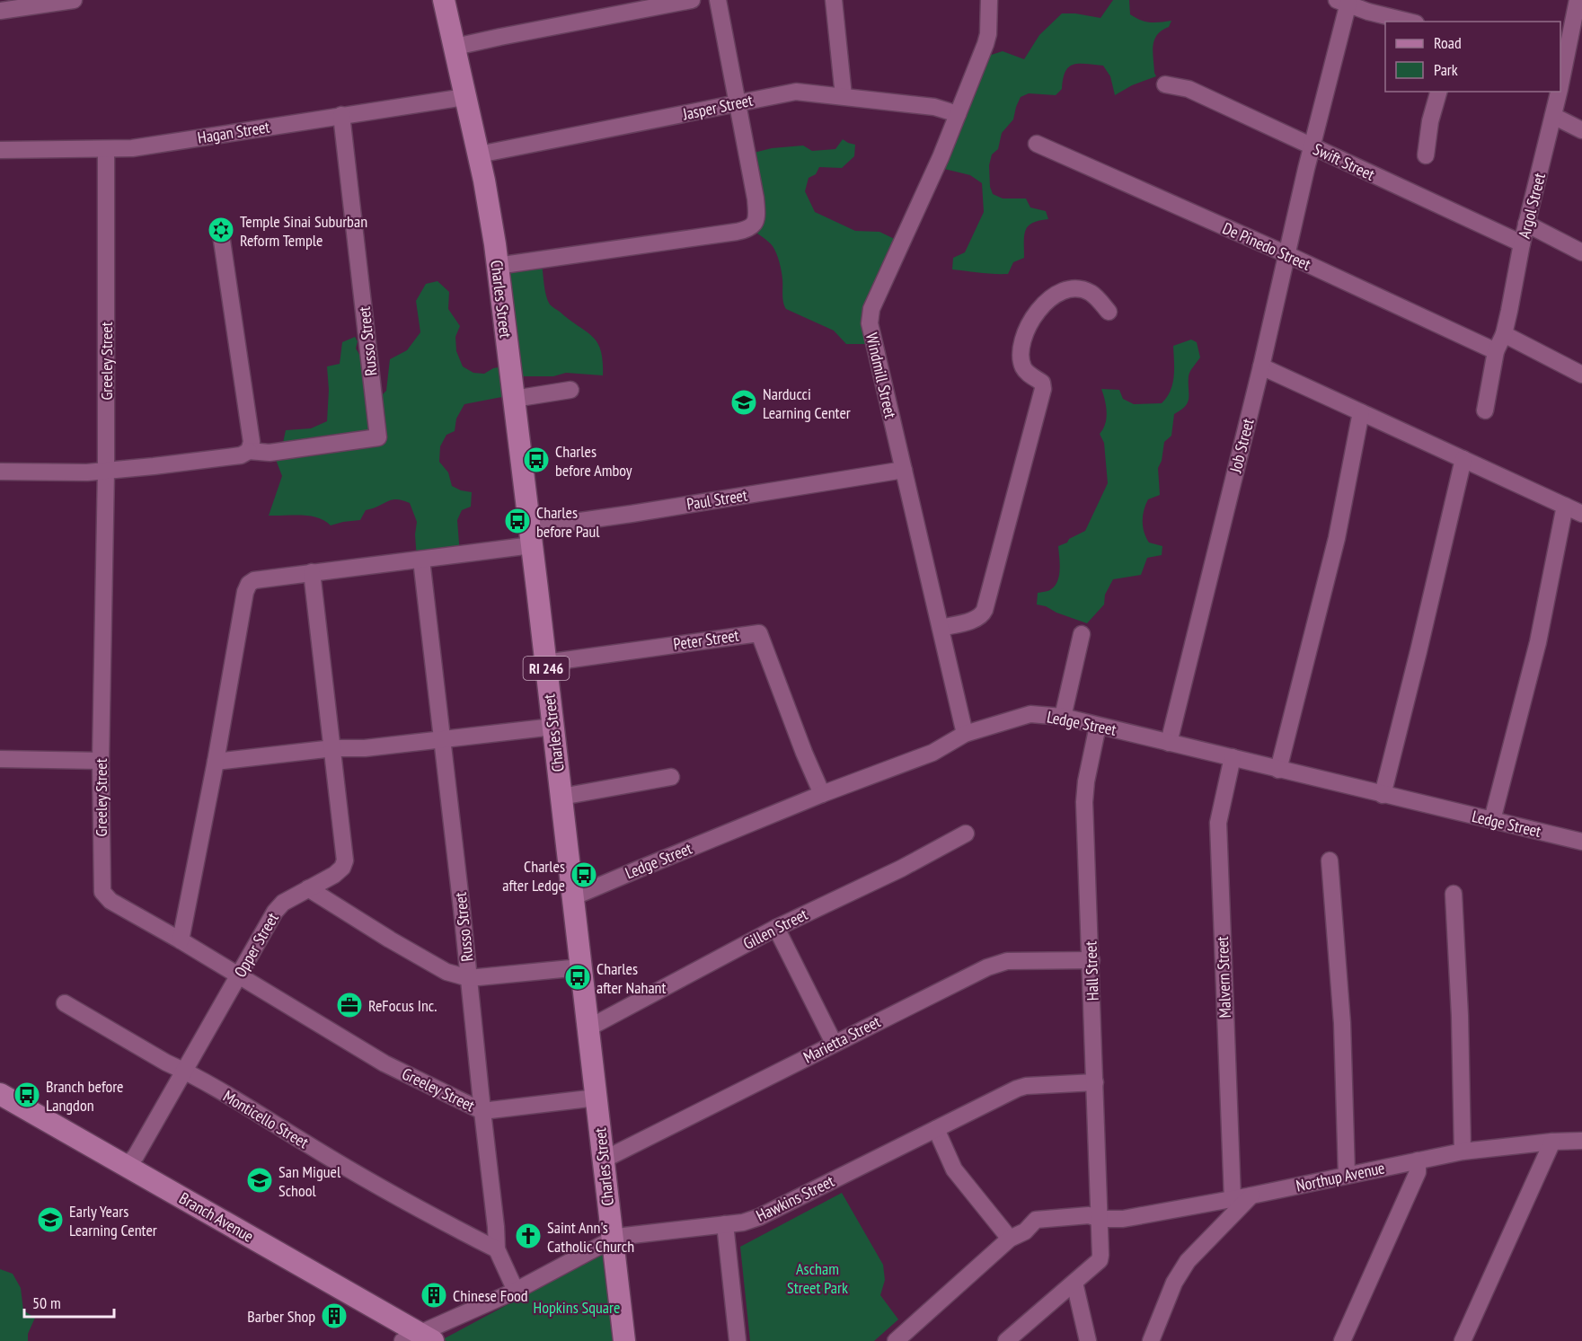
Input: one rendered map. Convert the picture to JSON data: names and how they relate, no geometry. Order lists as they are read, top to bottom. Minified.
{"streets":{"main road":["Charles Street","RI 246","Branch Avenue"],"street":["Jasper Street","Hagan Street","Swift Street","Argol Street","De Pinedo Street","Russo Street","Greeley Street","Windmill Street","Job Street","Paul Street","Peter Street","Ledge Street","Gillen Street","Opper Street","Hall Street","Malvern Street","Marietta Street","Monticello Street","Northup Avenue","Hawkins Street"]},"crossings":[["Jasper Street","Charles Street"],["Jasper Street","Windmill Street"],["Hagan Street","Charles Street"],["Hagan Street","Russo Street"],["Hagan Street","Greeley Street"],["Swift Street","Argol Street"],["Swift Street","Job Street"],["Argol Street","De Pinedo Street"],["De Pinedo Street","Job Street"],["Charles Street","Greeley Street"],["Charles Street","Paul Street"],["Charles Street","Peter Street"],["Charles Street","Ledge Street"],["Charles Street","Gillen Street"],["Charles Street","Marietta Street"],["Charles Street","Hawkins Street"],["Russo Street","Greeley Street"],["Russo Street","Paul Street"],["Russo Street","Monticello Street"],["Russo Street","Hawkins Street"],["Greeley Street","Opper Street"],["Windmill Street","Paul Street"],["Windmill Street","Ledge Street"],["Job Street","Ledge Street"],["Paul Street","Opper Street"],["Peter Street","Ledge Street"],["Ledge Street","Hall Street"],["Ledge Street","Malvern Street"],["Opper Street","Monticello Street"],["Opper Street","Branch Avenue"],["Hall Street","Marietta Street"],["Hall Street","Northup Avenue"],["Hall Street","Hawkins Street"],["Malvern Street","Northup Avenue"],["Hawkins Street","Branch Avenue"]],"parks":["Ascham Street Park","Hopkins Square"],"places":{"synagogue":["Temple Sinai Suburban Reform Temple"],"school or university":["Narducci Learning Center","San Miguel School","Early Years Learning Center"],"bus stop":["Charles before Amboy","Charles before Paul","Charles after Ledge","Charles after Nahant","Branch before Langdon"],"office":["ReFocus Inc."],"church":["Saint Ann's Catholic Church"],"building":["Chinese Food","Barber Shop"]},"legend":["Road","Park"],"scale_bar":"50 m"}
